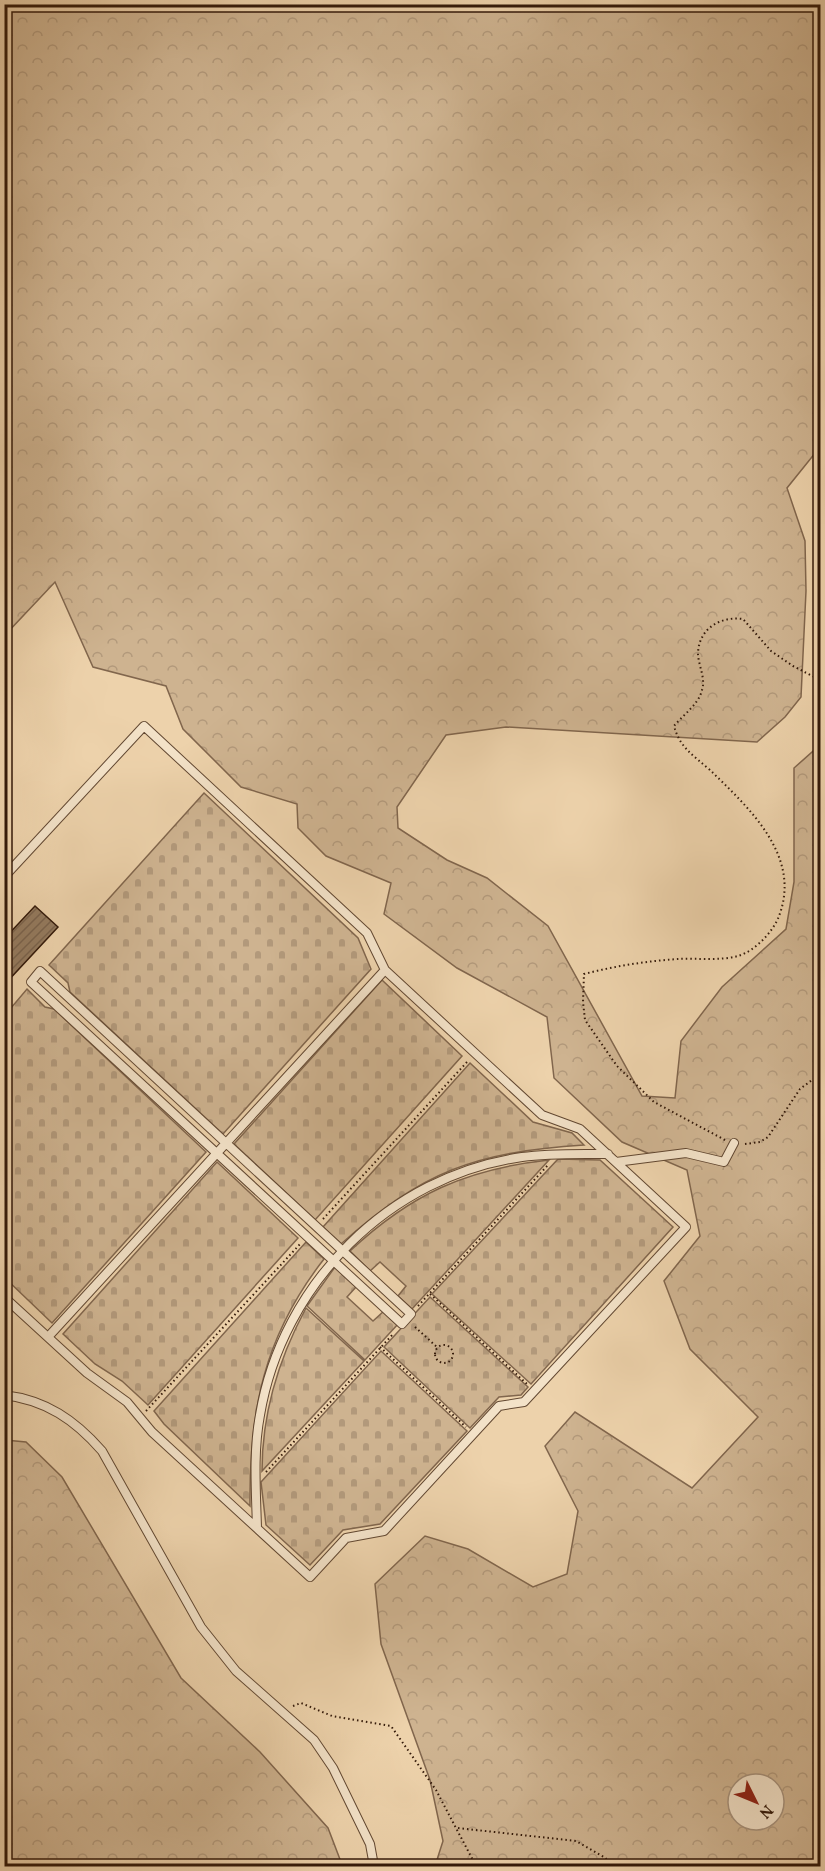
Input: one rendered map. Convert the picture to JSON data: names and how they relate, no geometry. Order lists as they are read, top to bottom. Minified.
{"north":"bottom right"}
